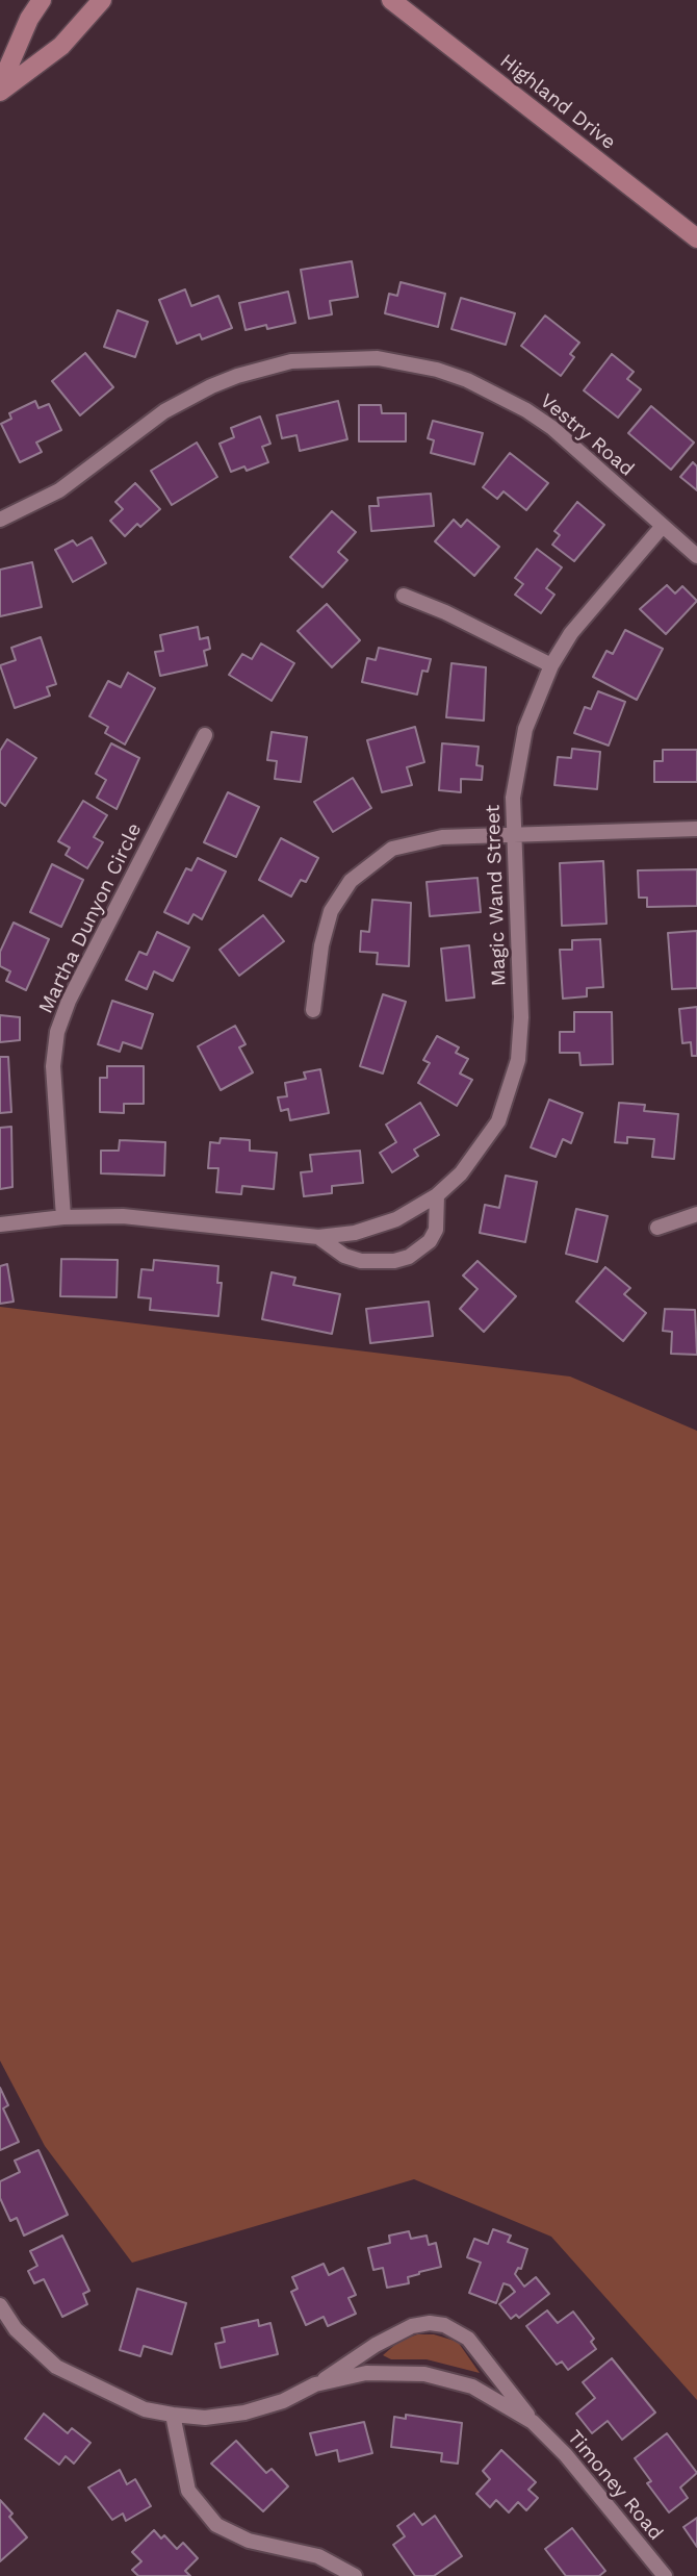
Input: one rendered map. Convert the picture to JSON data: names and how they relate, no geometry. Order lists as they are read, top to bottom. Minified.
{"streets":{"main road":["Highland Drive"],"street":["Vestry Road","Magic Wand Street","Martha Dunyon Circle","Timoney Road"]},"crossings":[["Vestry Road","Magic Wand Street"],["Magic Wand Street","Martha Dunyon Circle"]]}
